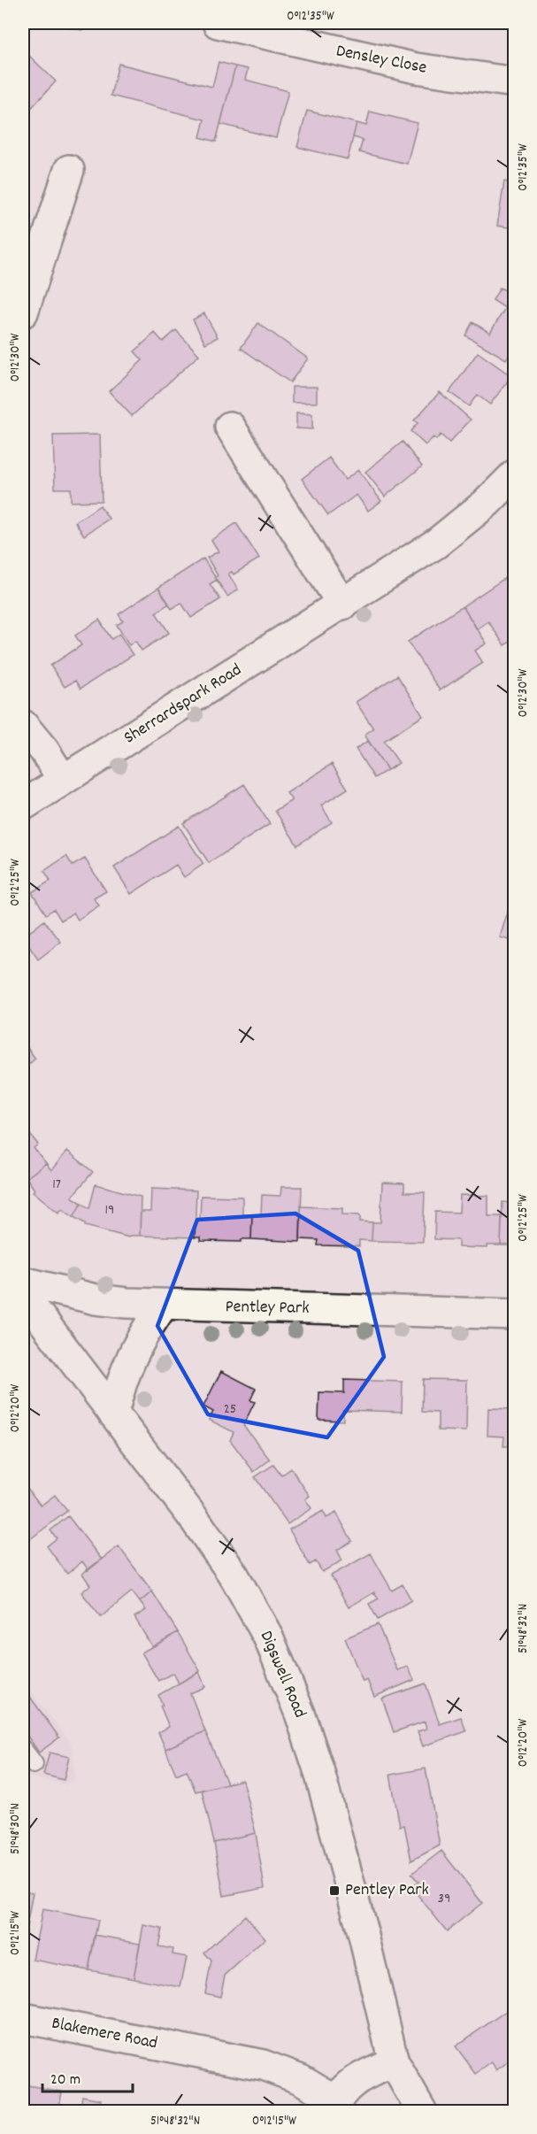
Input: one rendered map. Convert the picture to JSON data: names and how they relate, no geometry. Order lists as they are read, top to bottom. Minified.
{"streets":{"street":["Densley Close","Sherrardspark Road","Pentley Park","Digswell Road","Blakemere Road"]},"places":{"transit":["Pentley Park"]},"house_numbers":["17","19","25","39"],"scale_bar":"20 m","coordinates":["0°12'35\"W","0°12'30\"W","0°12'25\"W","0°12'20\"W","51°48'32\"N","51°48'30\"N","0°12'15\"W"]}
